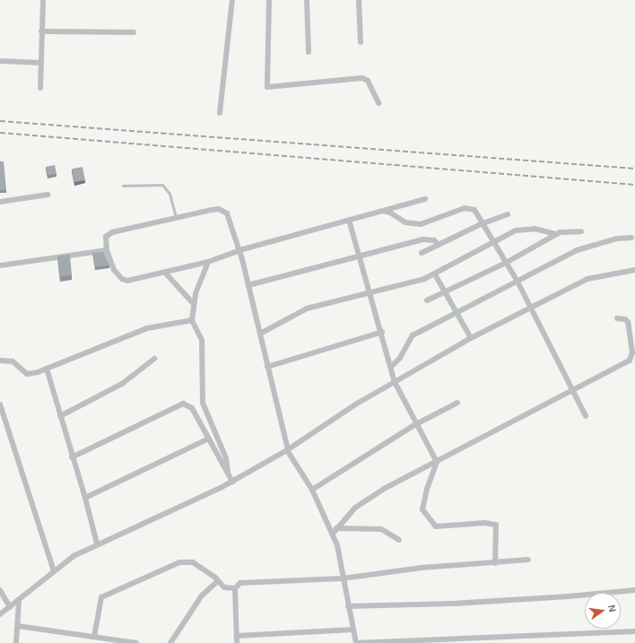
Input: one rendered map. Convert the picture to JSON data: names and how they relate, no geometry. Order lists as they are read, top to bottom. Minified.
{"north":"right"}
